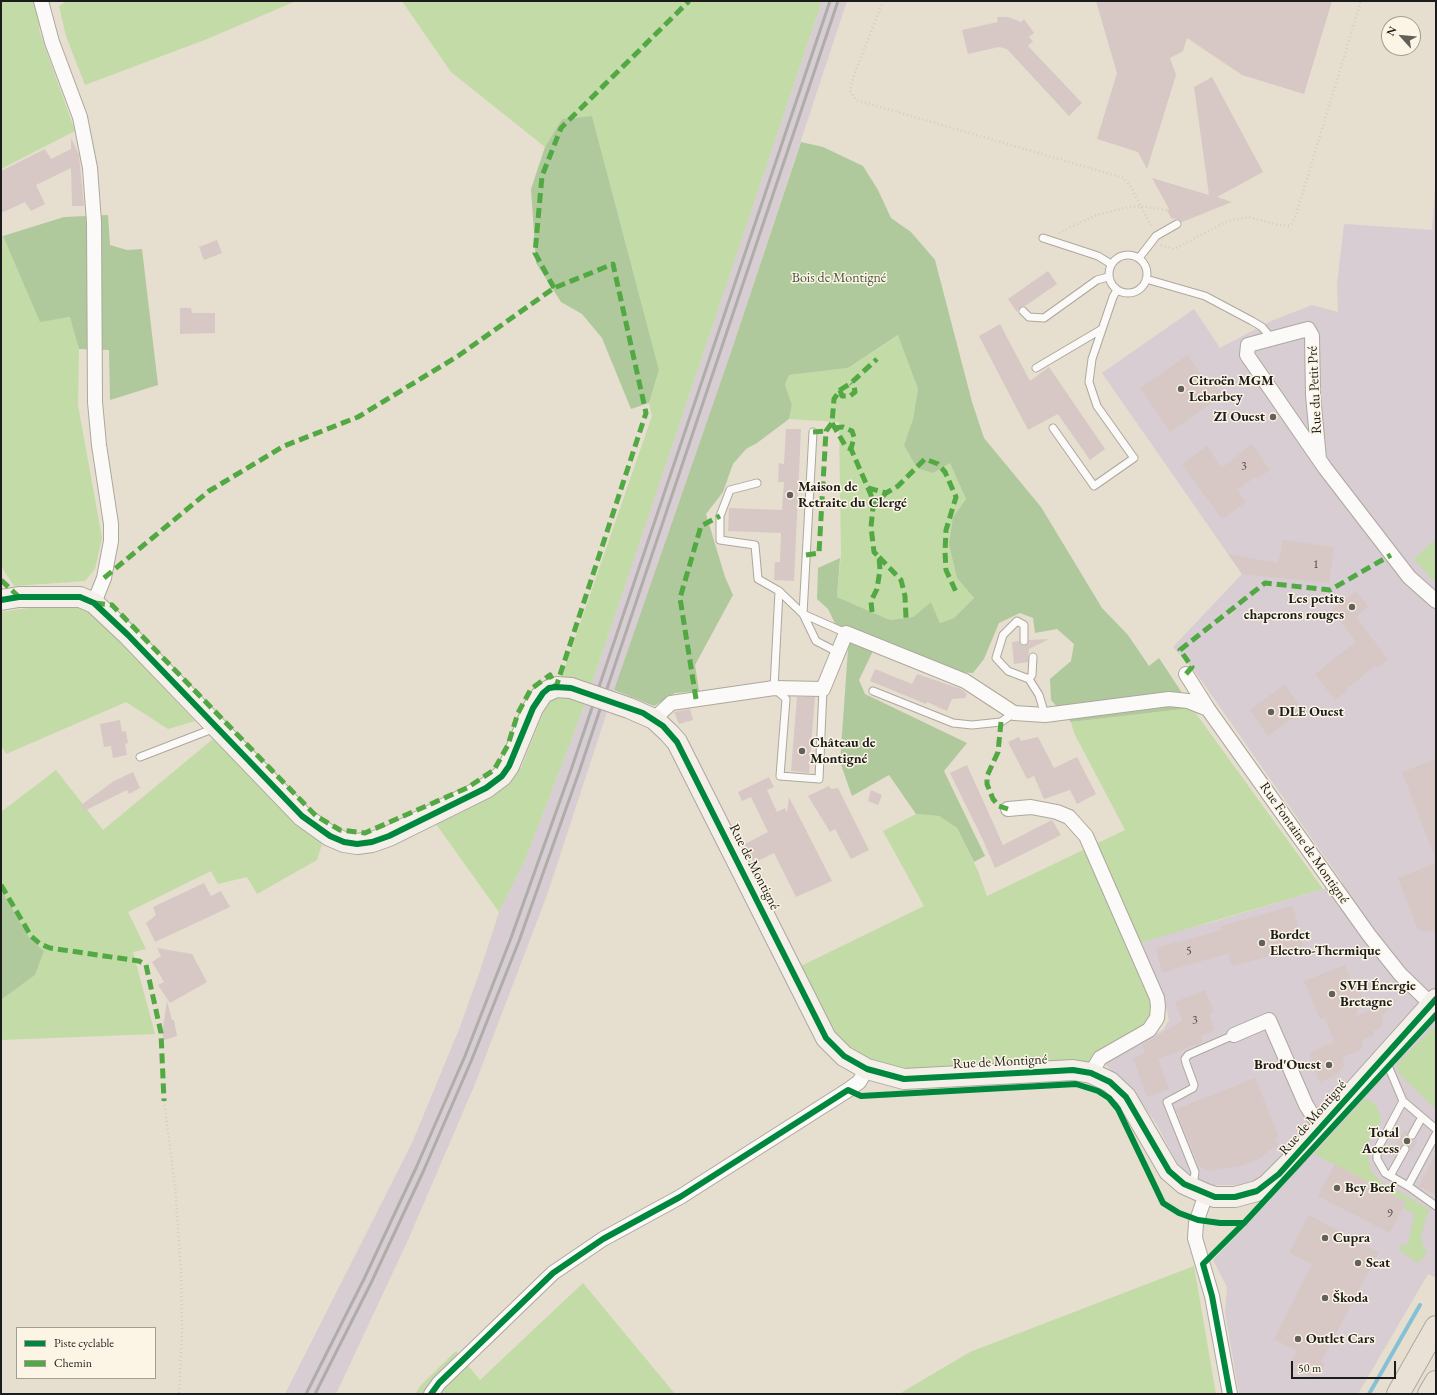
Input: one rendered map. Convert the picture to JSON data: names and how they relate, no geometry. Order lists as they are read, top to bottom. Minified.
{"streets":{"street":["Rue du Petit Pré","Rue Fontaine de Montigné","Rue de Montigné"]},"crossings":[["Rue Fontaine de Montigné","Rue de Montigné"]],"parks":["Bois de Montigné"],"places":["Citroën MGM Lebarbey","ZI Ouest","Maison de Retraite du Clergé","Les petits chaperons rouges","DLE Ouest","Château de Montigné","Bordet Electro-Thermique","SVH Énergie Bretagne","Brod'Ouest","Total Access","Bey Beef","Cupra","Seat","Škoda","Outlet Cars"],"house_numbers":["3","1","5","3","9"],"legend":["Piste cyclable","Chemin"],"scale_bar":"50 m","north":"top left"}
